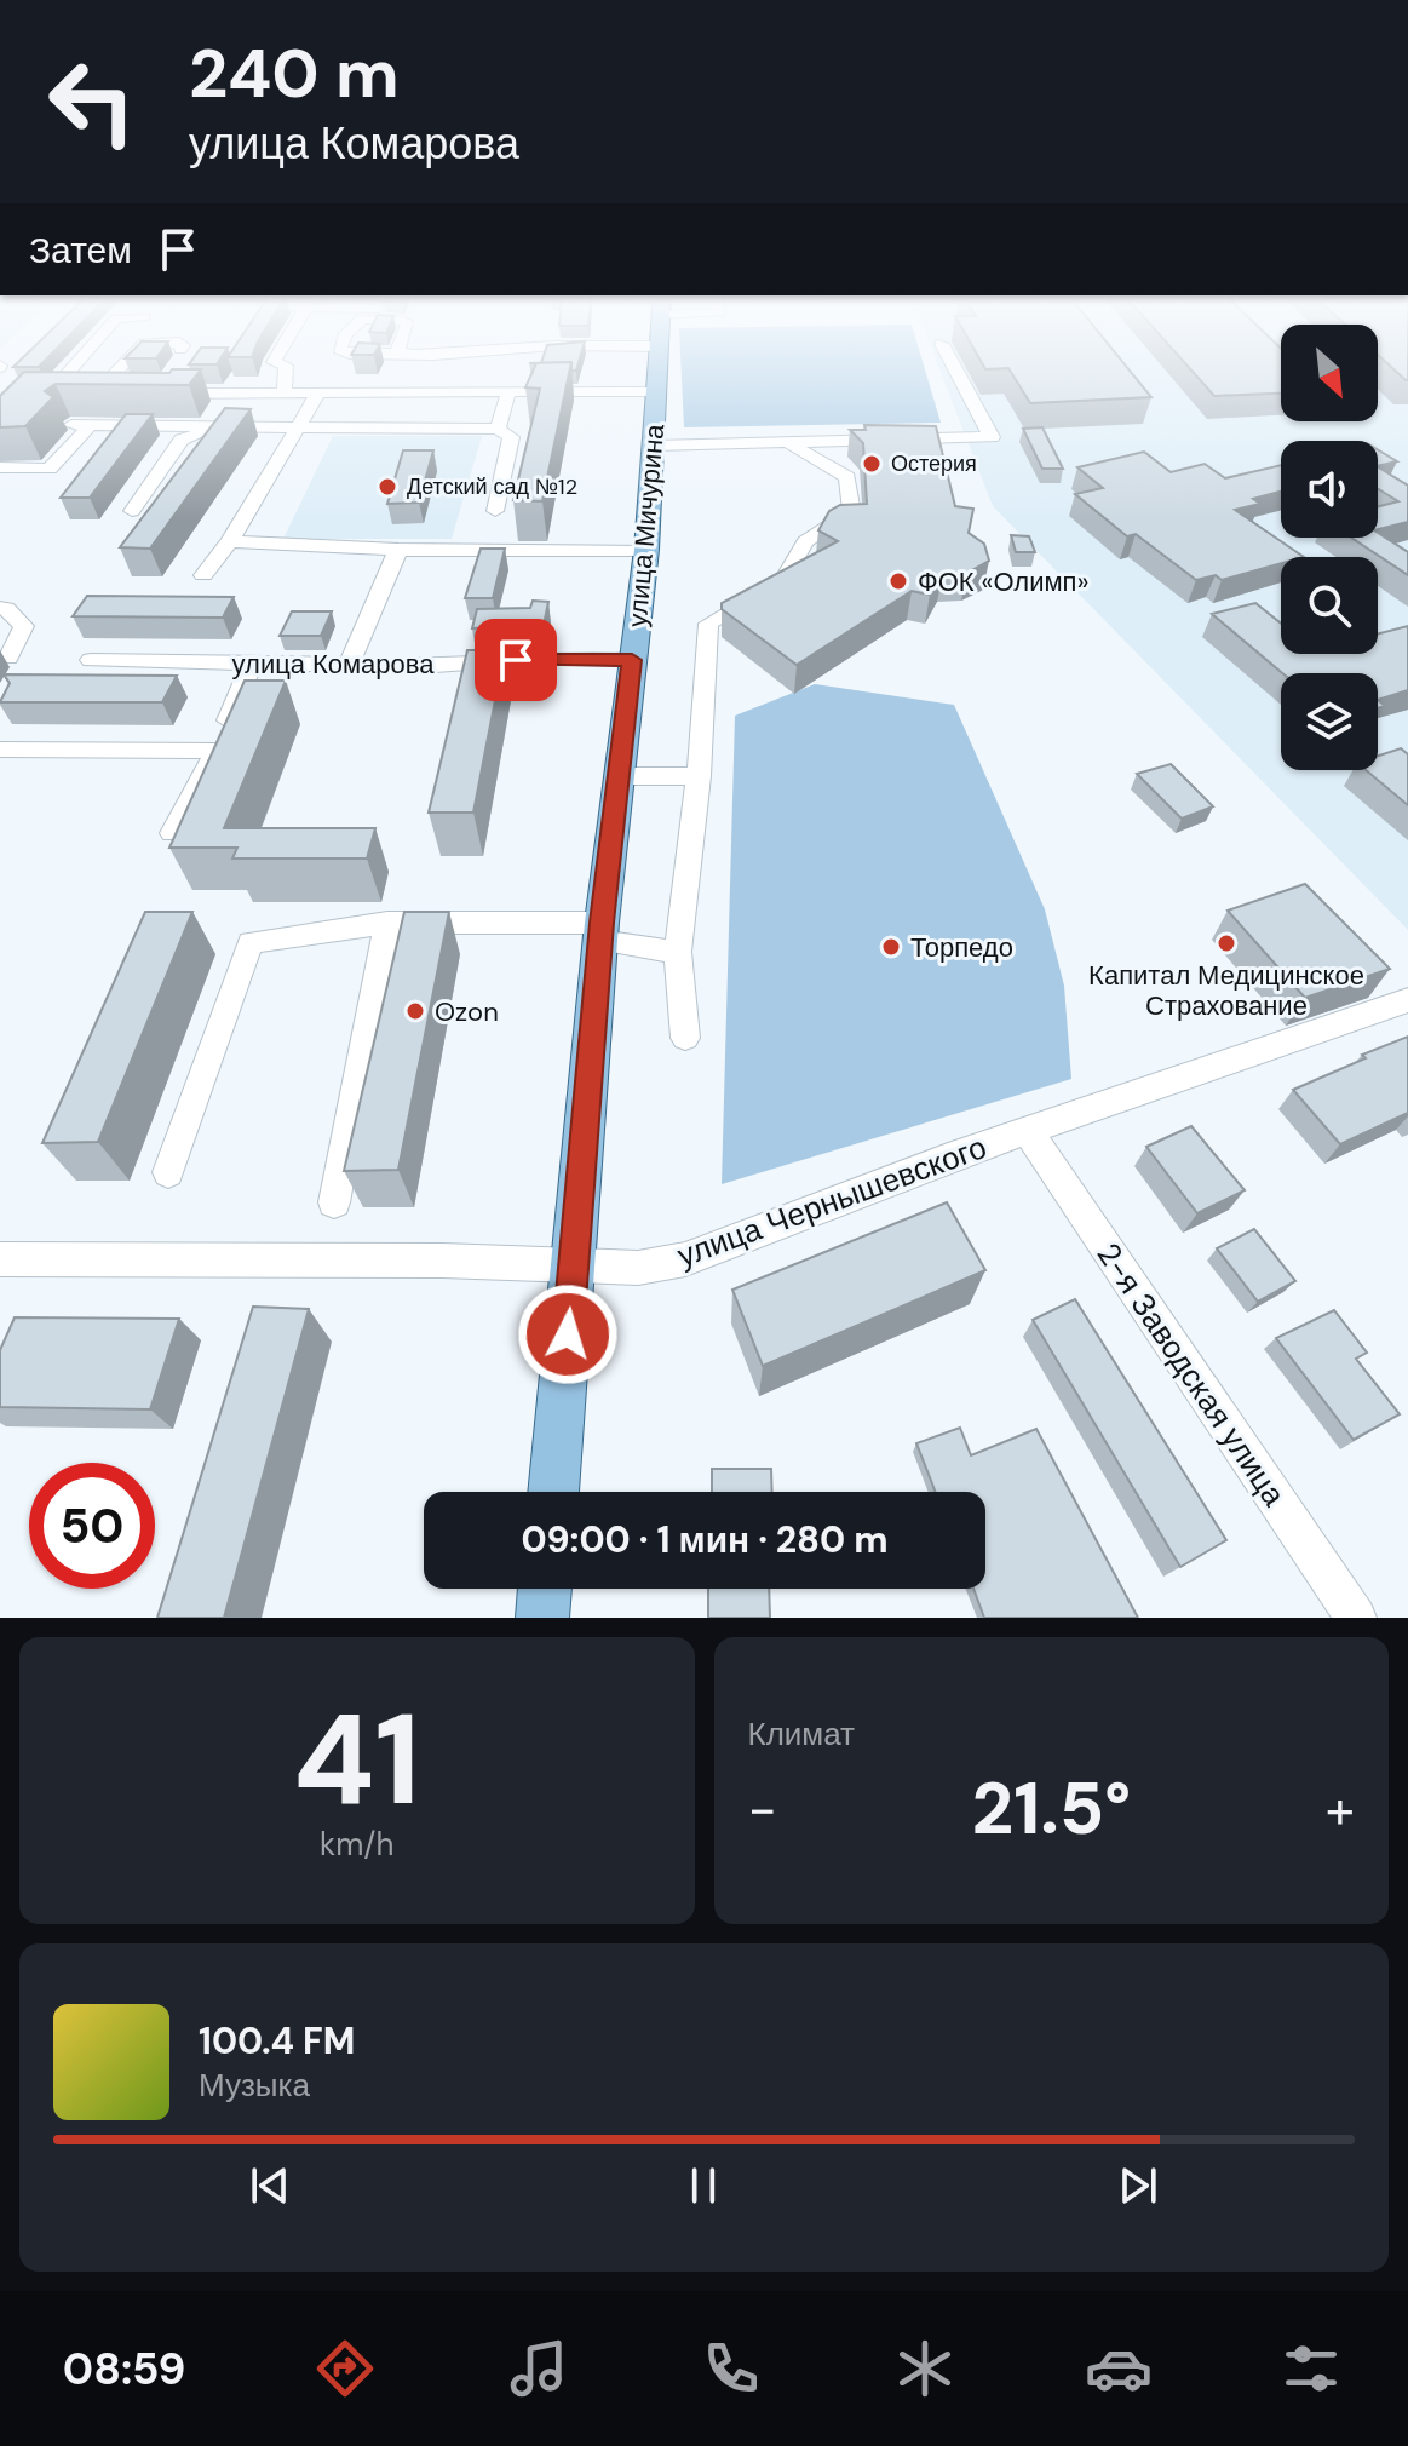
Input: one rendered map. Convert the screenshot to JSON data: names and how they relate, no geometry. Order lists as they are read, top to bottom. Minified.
{"streets":{"main road":["улица Мичурина"],"street":["улица Комарова","улица Чернышевского","2-я Заводская улица"]},"crossings":[["улица Мичурина","улица Комарова"],["улица Мичурина","улица Чернышевского"],["улица Чернышевского","2-я Заводская улица"]],"places":["Остерия","Детский сад №12","ФОК «Олимп»","Капитал Медицинское Страхование","Торпедо","Ozon"],"north":"bottom right","page":{"turn":["240 m","улица Комарова"],"then":"Затем","limit":"50","trip":"09:00 · 1 мин · 280 m","tile":[["41","km/h"],"Климат"],"heat":["−","21.5°","+"],"song":["100.4 FM","Музыка"],"tabs":"08:59"}}
